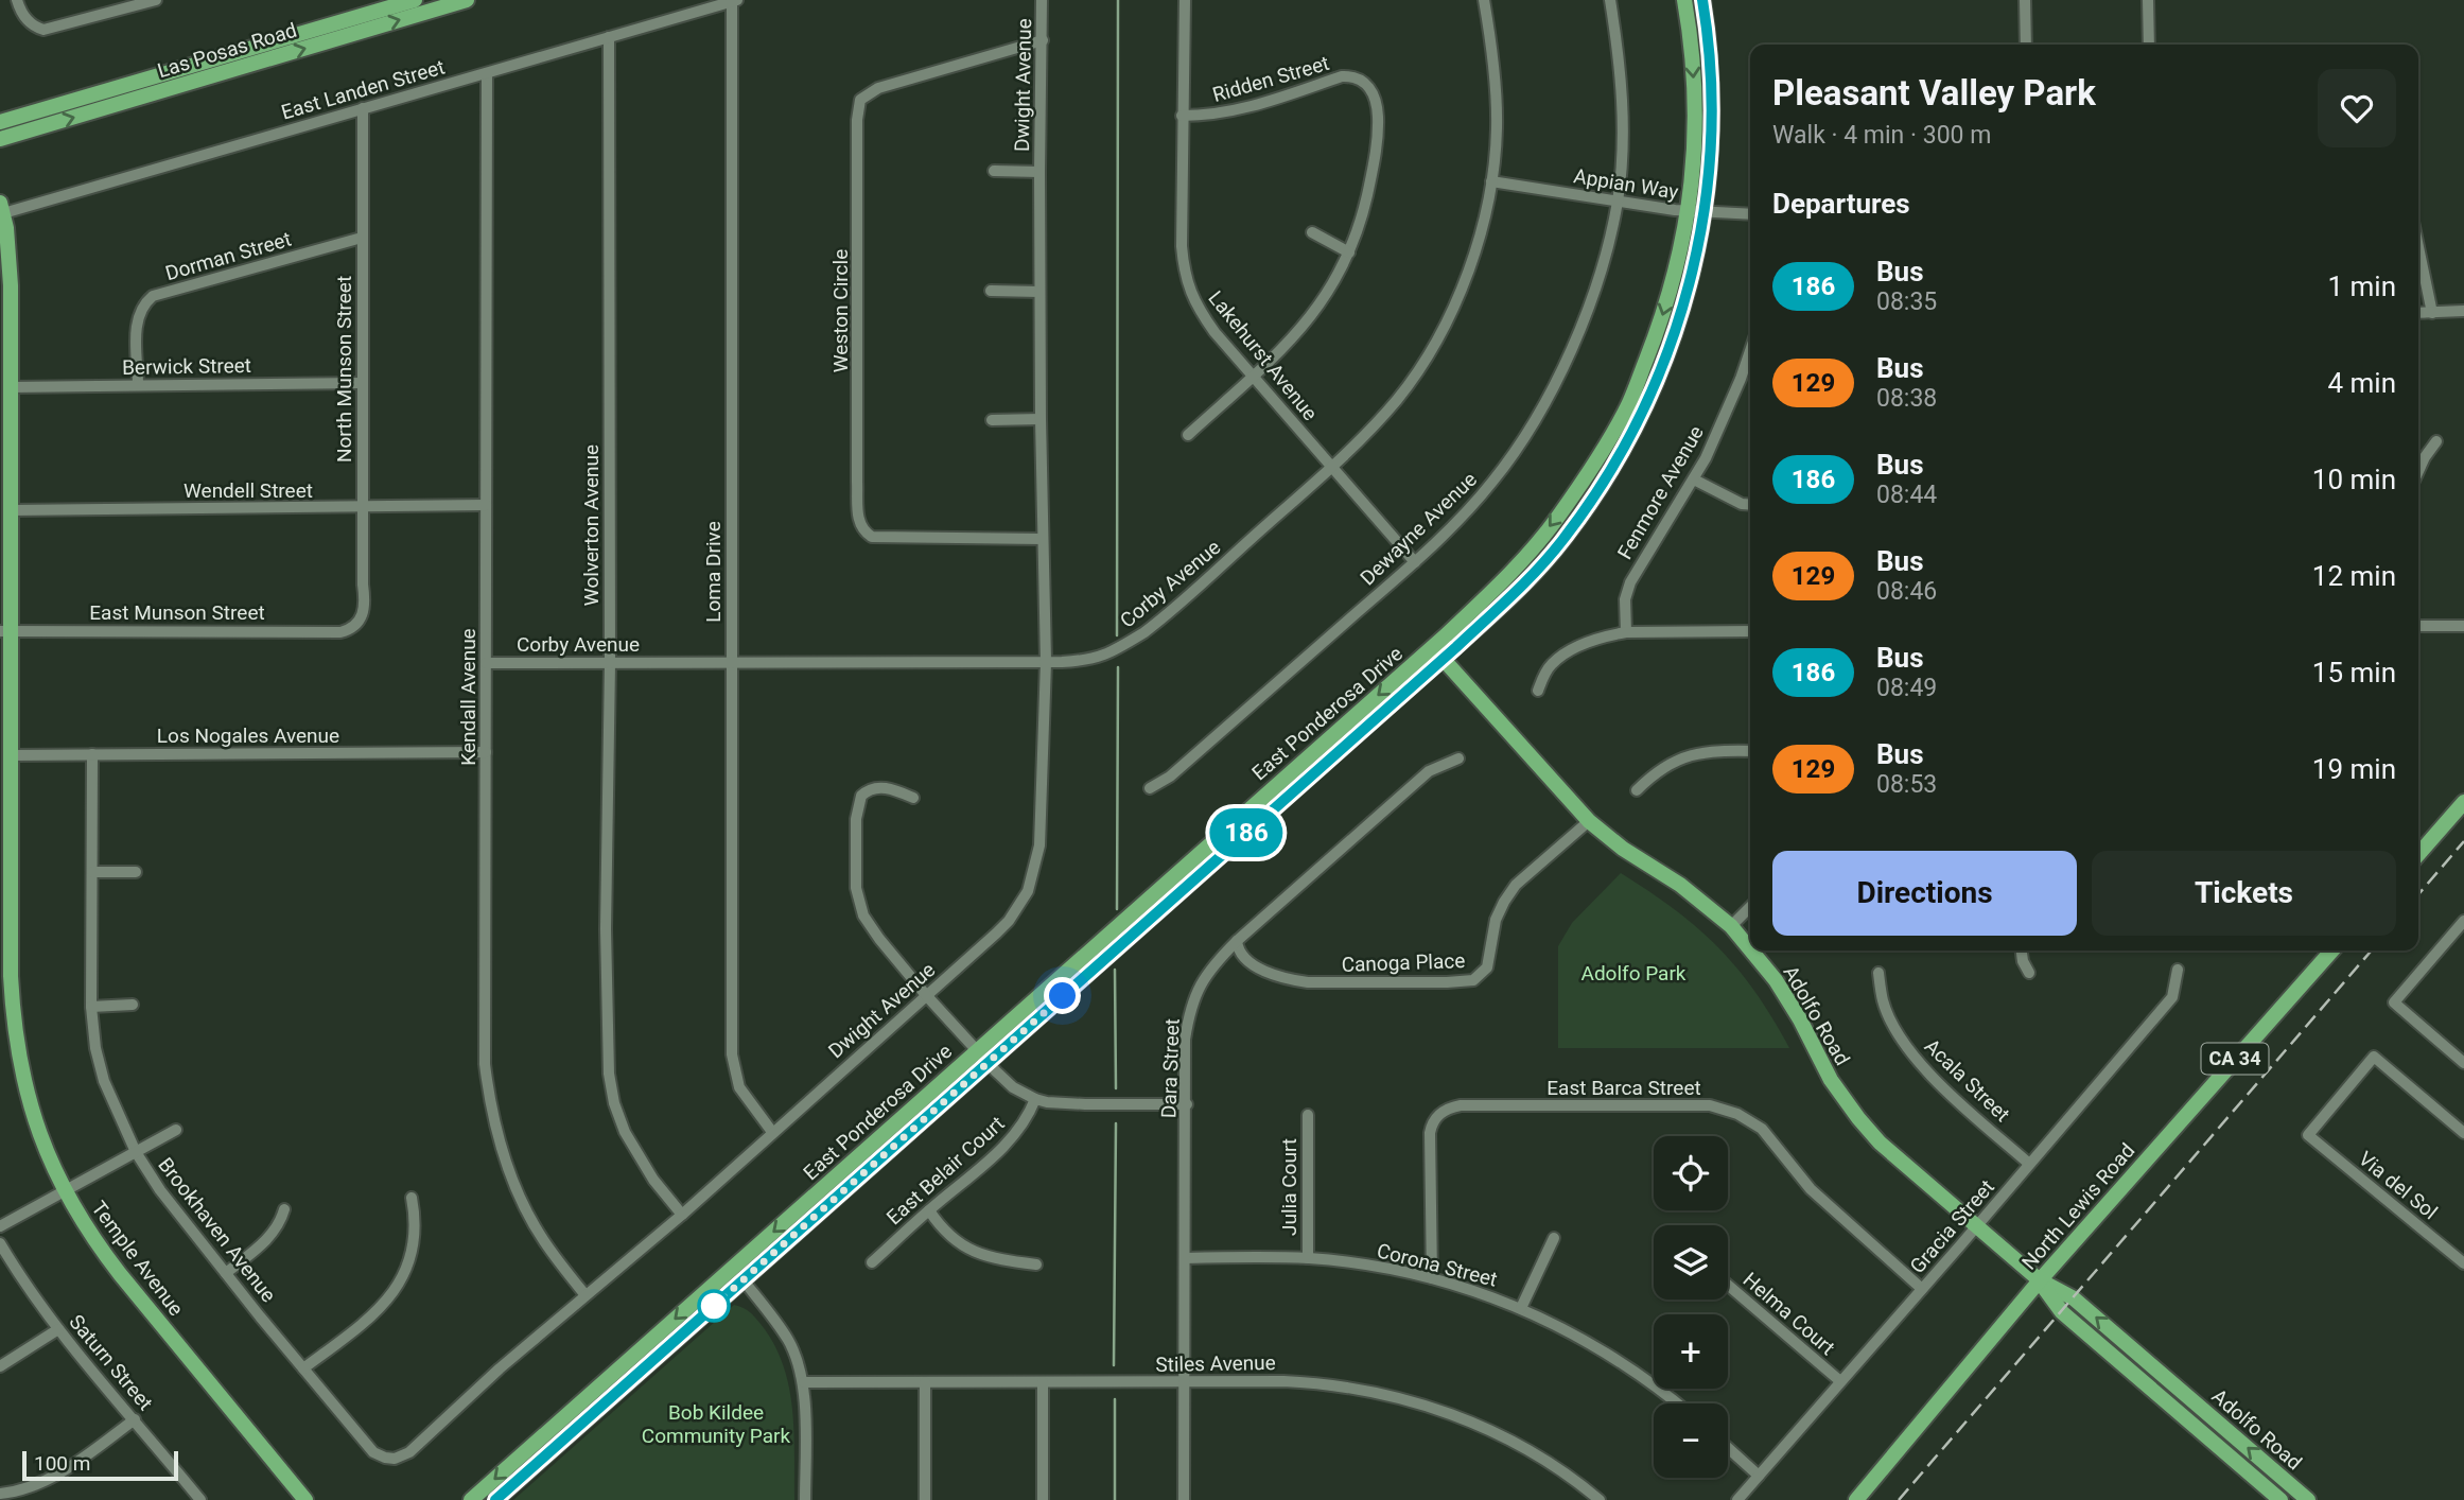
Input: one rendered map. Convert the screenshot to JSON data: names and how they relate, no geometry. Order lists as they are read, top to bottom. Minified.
{"streets":{"main road":["Las Posas Road","East Ponderosa Drive","Adolfo Road","CA 34","North Lewis Road","Temple Avenue"],"street":["Ridden Street","Dwight Avenue","East Landen Street","Appian Way","Dorman Street","Weston Circle","Lakehurst Avenue","Berwick Street","North Munson Street","Wendell Street","Fenmore Avenue","Wolverton Avenue","Dewayne Avenue","Loma Drive","Corby Avenue","East Munson Street","Kendall Avenue","Los Nogales Avenue","Canoga Place","Dara Street","Acala Street","East Barca Street","East Belair Court","Via del Sol","Julia Court","Gracia Street","Brookhaven Avenue","Corona Street","Helma Court","Saturn Street","Stiles Avenue"]},"crossings":[["Ridden Street","Lakehurst Avenue"],["Dwight Avenue","Weston Circle"],["Dwight Avenue","Wolverton Avenue"],["Dwight Avenue","Loma Drive"],["Dwight Avenue","Corby Avenue"],["Dwight Avenue","Kendall Avenue"],["Dwight Avenue","Brookhaven Avenue"],["East Landen Street","North Munson Street"],["East Landen Street","Wolverton Avenue"],["East Landen Street","Loma Drive"],["East Landen Street","Kendall Avenue"],["East Landen Street","Temple Avenue"],["Appian Way","Dewayne Avenue"],["Appian Way","Corby Avenue"],["Appian Way","East Ponderosa Drive"],["Dorman Street","Berwick Street"],["Dorman Street","North Munson Street"],["Lakehurst Avenue","Dewayne Avenue"],["Lakehurst Avenue","Corby Avenue"],["Berwick Street","North Munson Street"],["Berwick Street","Temple Avenue"],["North Munson Street","Wendell Street"],["North Munson Street","East Munson Street"],["Wendell Street","Kendall Avenue"],["Wendell Street","Temple Avenue"],["Wolverton Avenue","Corby Avenue"],["Loma Drive","Corby Avenue"],["Corby Avenue","Kendall Avenue"],["East Munson Street","Temple Avenue"],["Kendall Avenue","Los Nogales Avenue"],["East Ponderosa Drive","Adolfo Road"],["Los Nogales Avenue","Brookhaven Avenue"],["Los Nogales Avenue","Temple Avenue"],["Canoga Place","Adolfo Road"],["Canoga Place","Dara Street"],["Adolfo Road","North Lewis Road"],["Adolfo Road","Gracia Street"],["Dara Street","Corona Street"],["Dara Street","Stiles Avenue"],["Acala Street","Gracia Street"],["East Barca Street","Gracia Street"],["East Barca Street","Corona Street"],["Julia Court","Corona Street"],["Gracia Street","Helma Court"]],"parks":["Adolfo Park","Bob Kildee Community Park"],"lines":["bus line 186"],"scale_bar":"100 m","page":{"on_map":"186","heading":[["Pleasant Valley Park","Walk · 4 min · 300 m"],"Departures"],"list":[{"mark":"186","name":"Bus","note":"08:35","value":"1 min"},{"mark":"129","name":"Bus","note":"08:38","value":"4 min"},{"mark":"186","name":"Bus","note":"08:44","value":"10 min"},{"mark":"129","name":"Bus","note":"08:46","value":"12 min"},{"mark":"186","name":"Bus","note":"08:49","value":"15 min"},{"mark":"129","name":"Bus","note":"08:53","value":"19 min"}],"buttons":["Directions","Tickets"],"map_buttons":["+","−"],"scale":"100 m"}}
